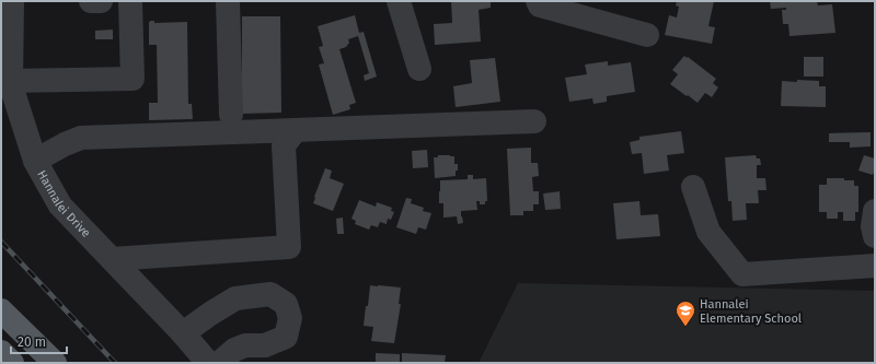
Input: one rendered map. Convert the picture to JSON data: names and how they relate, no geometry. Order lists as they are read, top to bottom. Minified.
{"streets":{"street":["Hannalei Drive"]},"places":{"school or university":["Hannalei Elementary School"]},"scale_bar":"20 m"}
